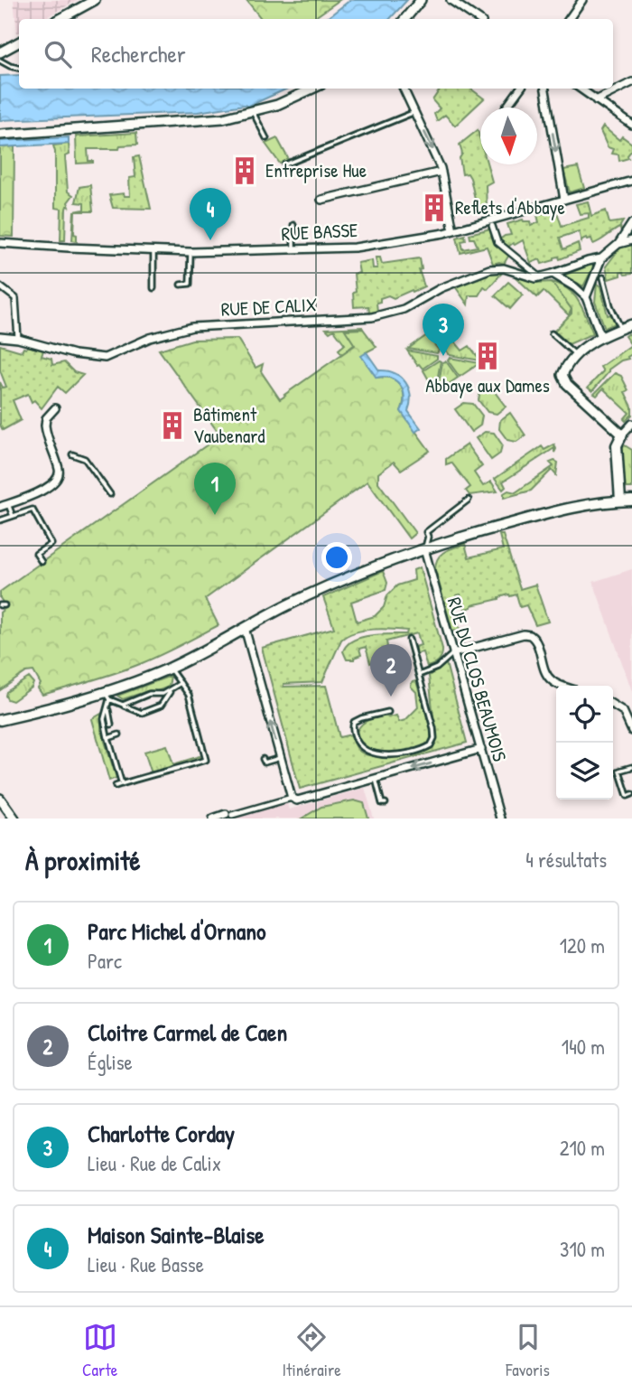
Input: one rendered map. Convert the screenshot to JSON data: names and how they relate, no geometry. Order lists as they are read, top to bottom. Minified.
{"streets":{"street":["RUE BASSE","RUE DE CALIX","RUE DU CLOS BEAUMOIS"]},"places":{"building":["Entreprise Hue","Reflets d'Abbaye","Abbaye aux Dames","Bâtiment Vaubenard"]},"north":"bottom","page":{"search":"Rechercher","pins":["4","3","1","2"],"heading":["À proximité","4 résultats"],"list":[{"mark":"1","name":"Parc Michel d'Ornano","note":"Parc","value":"120 m"},{"mark":"2","name":"Cloitre Carmel de Caen","note":"Église","value":"140 m"},{"mark":"3","name":"Charlotte Corday","note":"Lieu · Rue de Calix","value":"210 m"},{"mark":"4","name":"Maison Sainte-Blaise","note":"Lieu · Rue Basse","value":"310 m"}],"nav":["Carte","Itinéraire","Favoris"]}}
